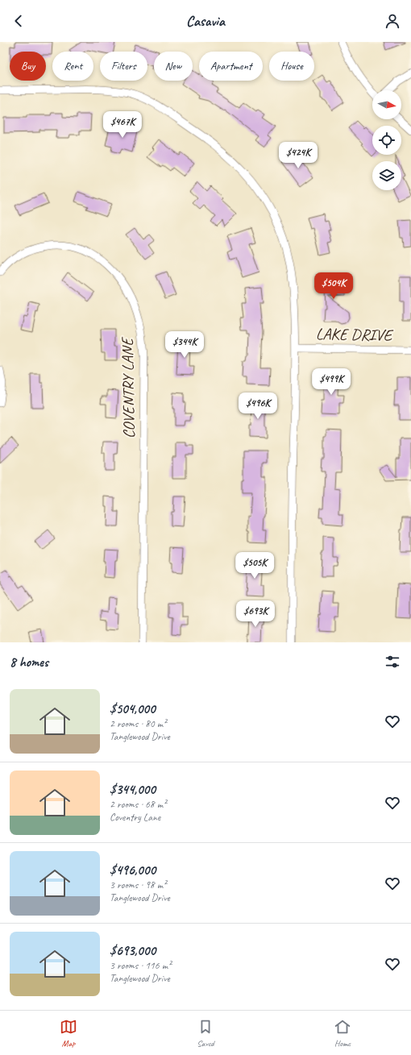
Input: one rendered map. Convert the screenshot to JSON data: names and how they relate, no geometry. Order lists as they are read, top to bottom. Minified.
{"streets":{"street":["LAKE DRIVE","COVENTRY LANE"]},"north":"right","page":{"header":"Casavia","chip":["Buy","Rent","Filters","New","Apartment","House"],"price":["$467K","$424K","$504K","$344K","$499K","$496K","$505K","$693K"],"heading":"8 homes","list":[{"name":"$504,000","note":"2 rooms · 80 m² · Tanglewood Drive"},{"name":"$344,000","note":"2 rooms · 68 m² · Coventry Lane"},{"name":"$496,000","note":"3 rooms · 98 m² · Tanglewood Drive"},{"name":"$693,000","note":"3 rooms · 116 m² · Tanglewood Drive"}],"tabs":["Map","Saved","Home"]}}
